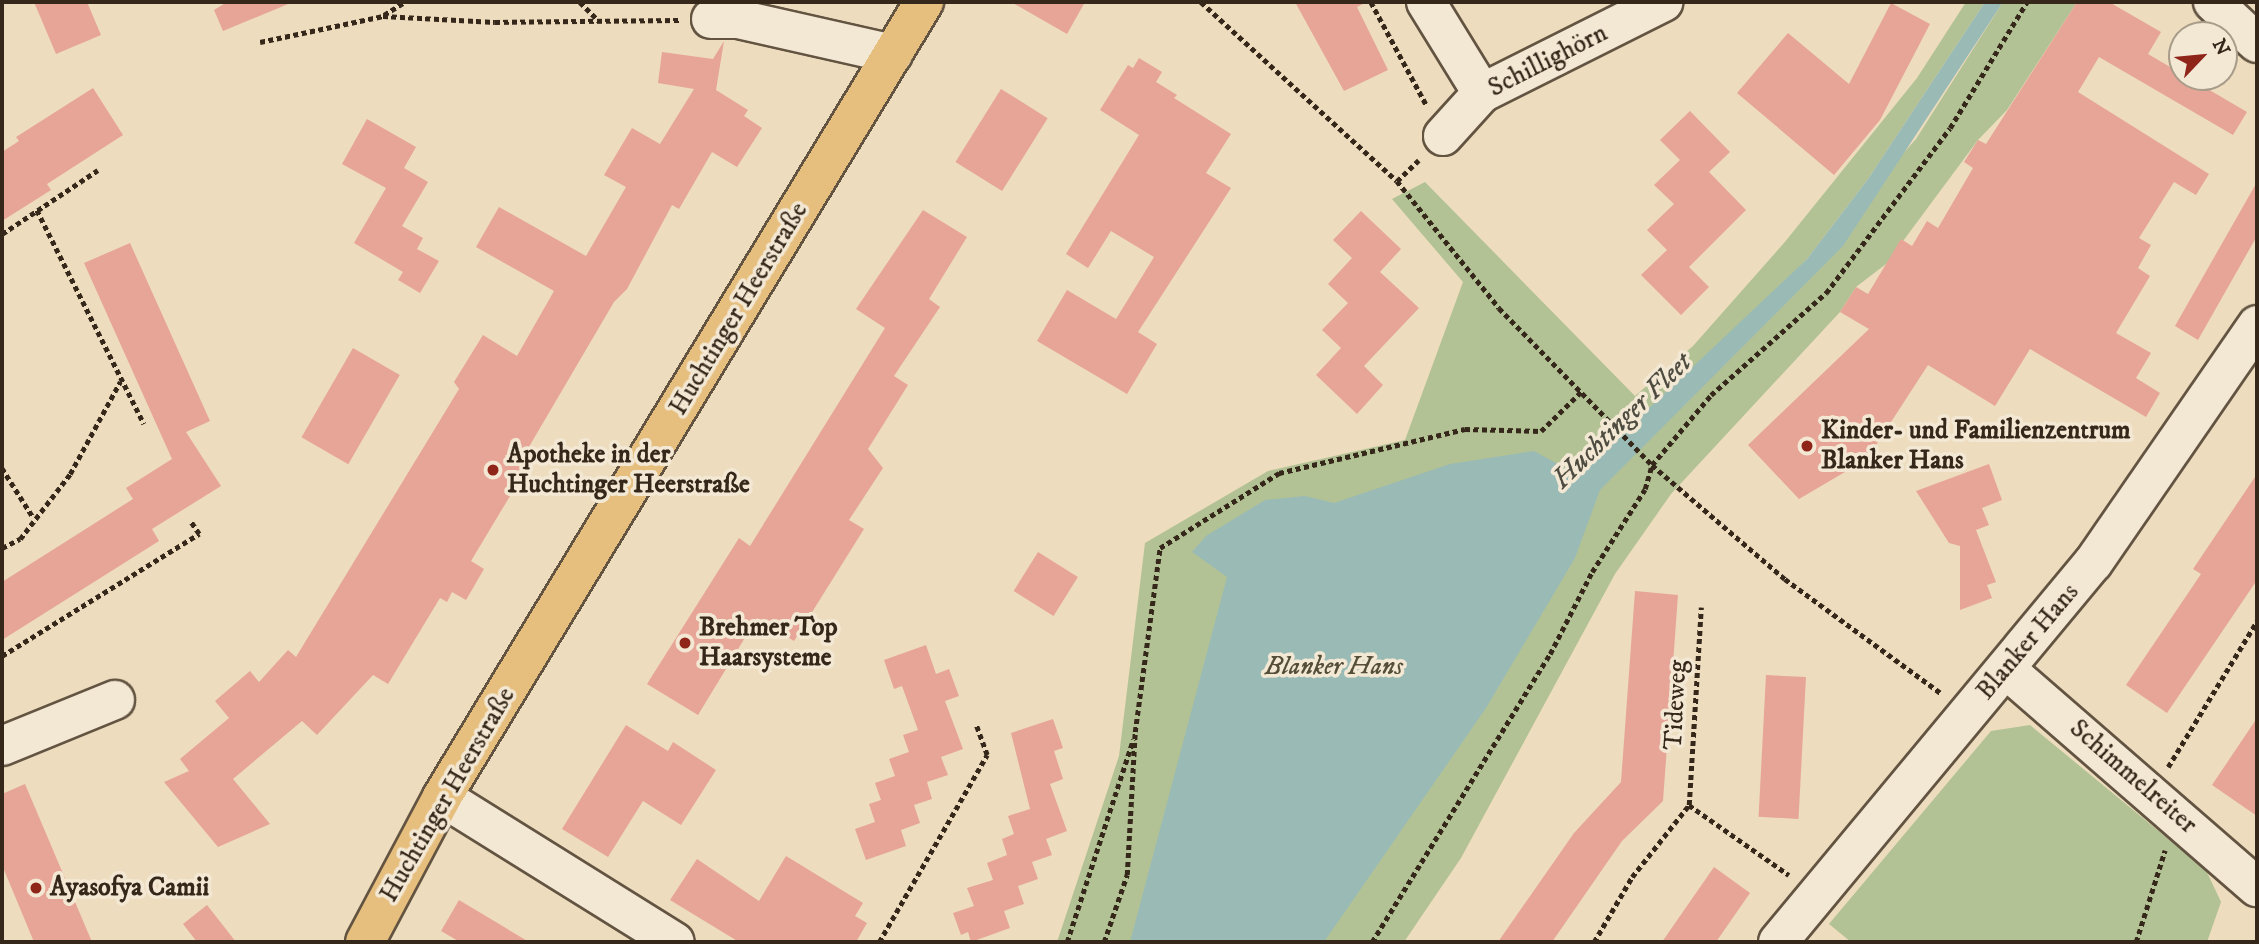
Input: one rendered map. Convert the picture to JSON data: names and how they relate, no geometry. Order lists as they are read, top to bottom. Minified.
{"streets":{"main road":["Huchtinger Heerstraße"],"street":["Schillighörn","Blanker Hans","Schimmelreiter"],"path":["Tideweg"]},"crossings":[["Blanker Hans","Schimmelreiter"]],"water":["Huchtinger Fleet"],"parks":["Blanker Hans"],"places":["Kinder- und Familienzentrum Blanker Hans","Apotheke in der Huchtinger Heerstraße","Brehmer Top Haarsysteme","Ayasofya Camii"],"north":"top right"}
